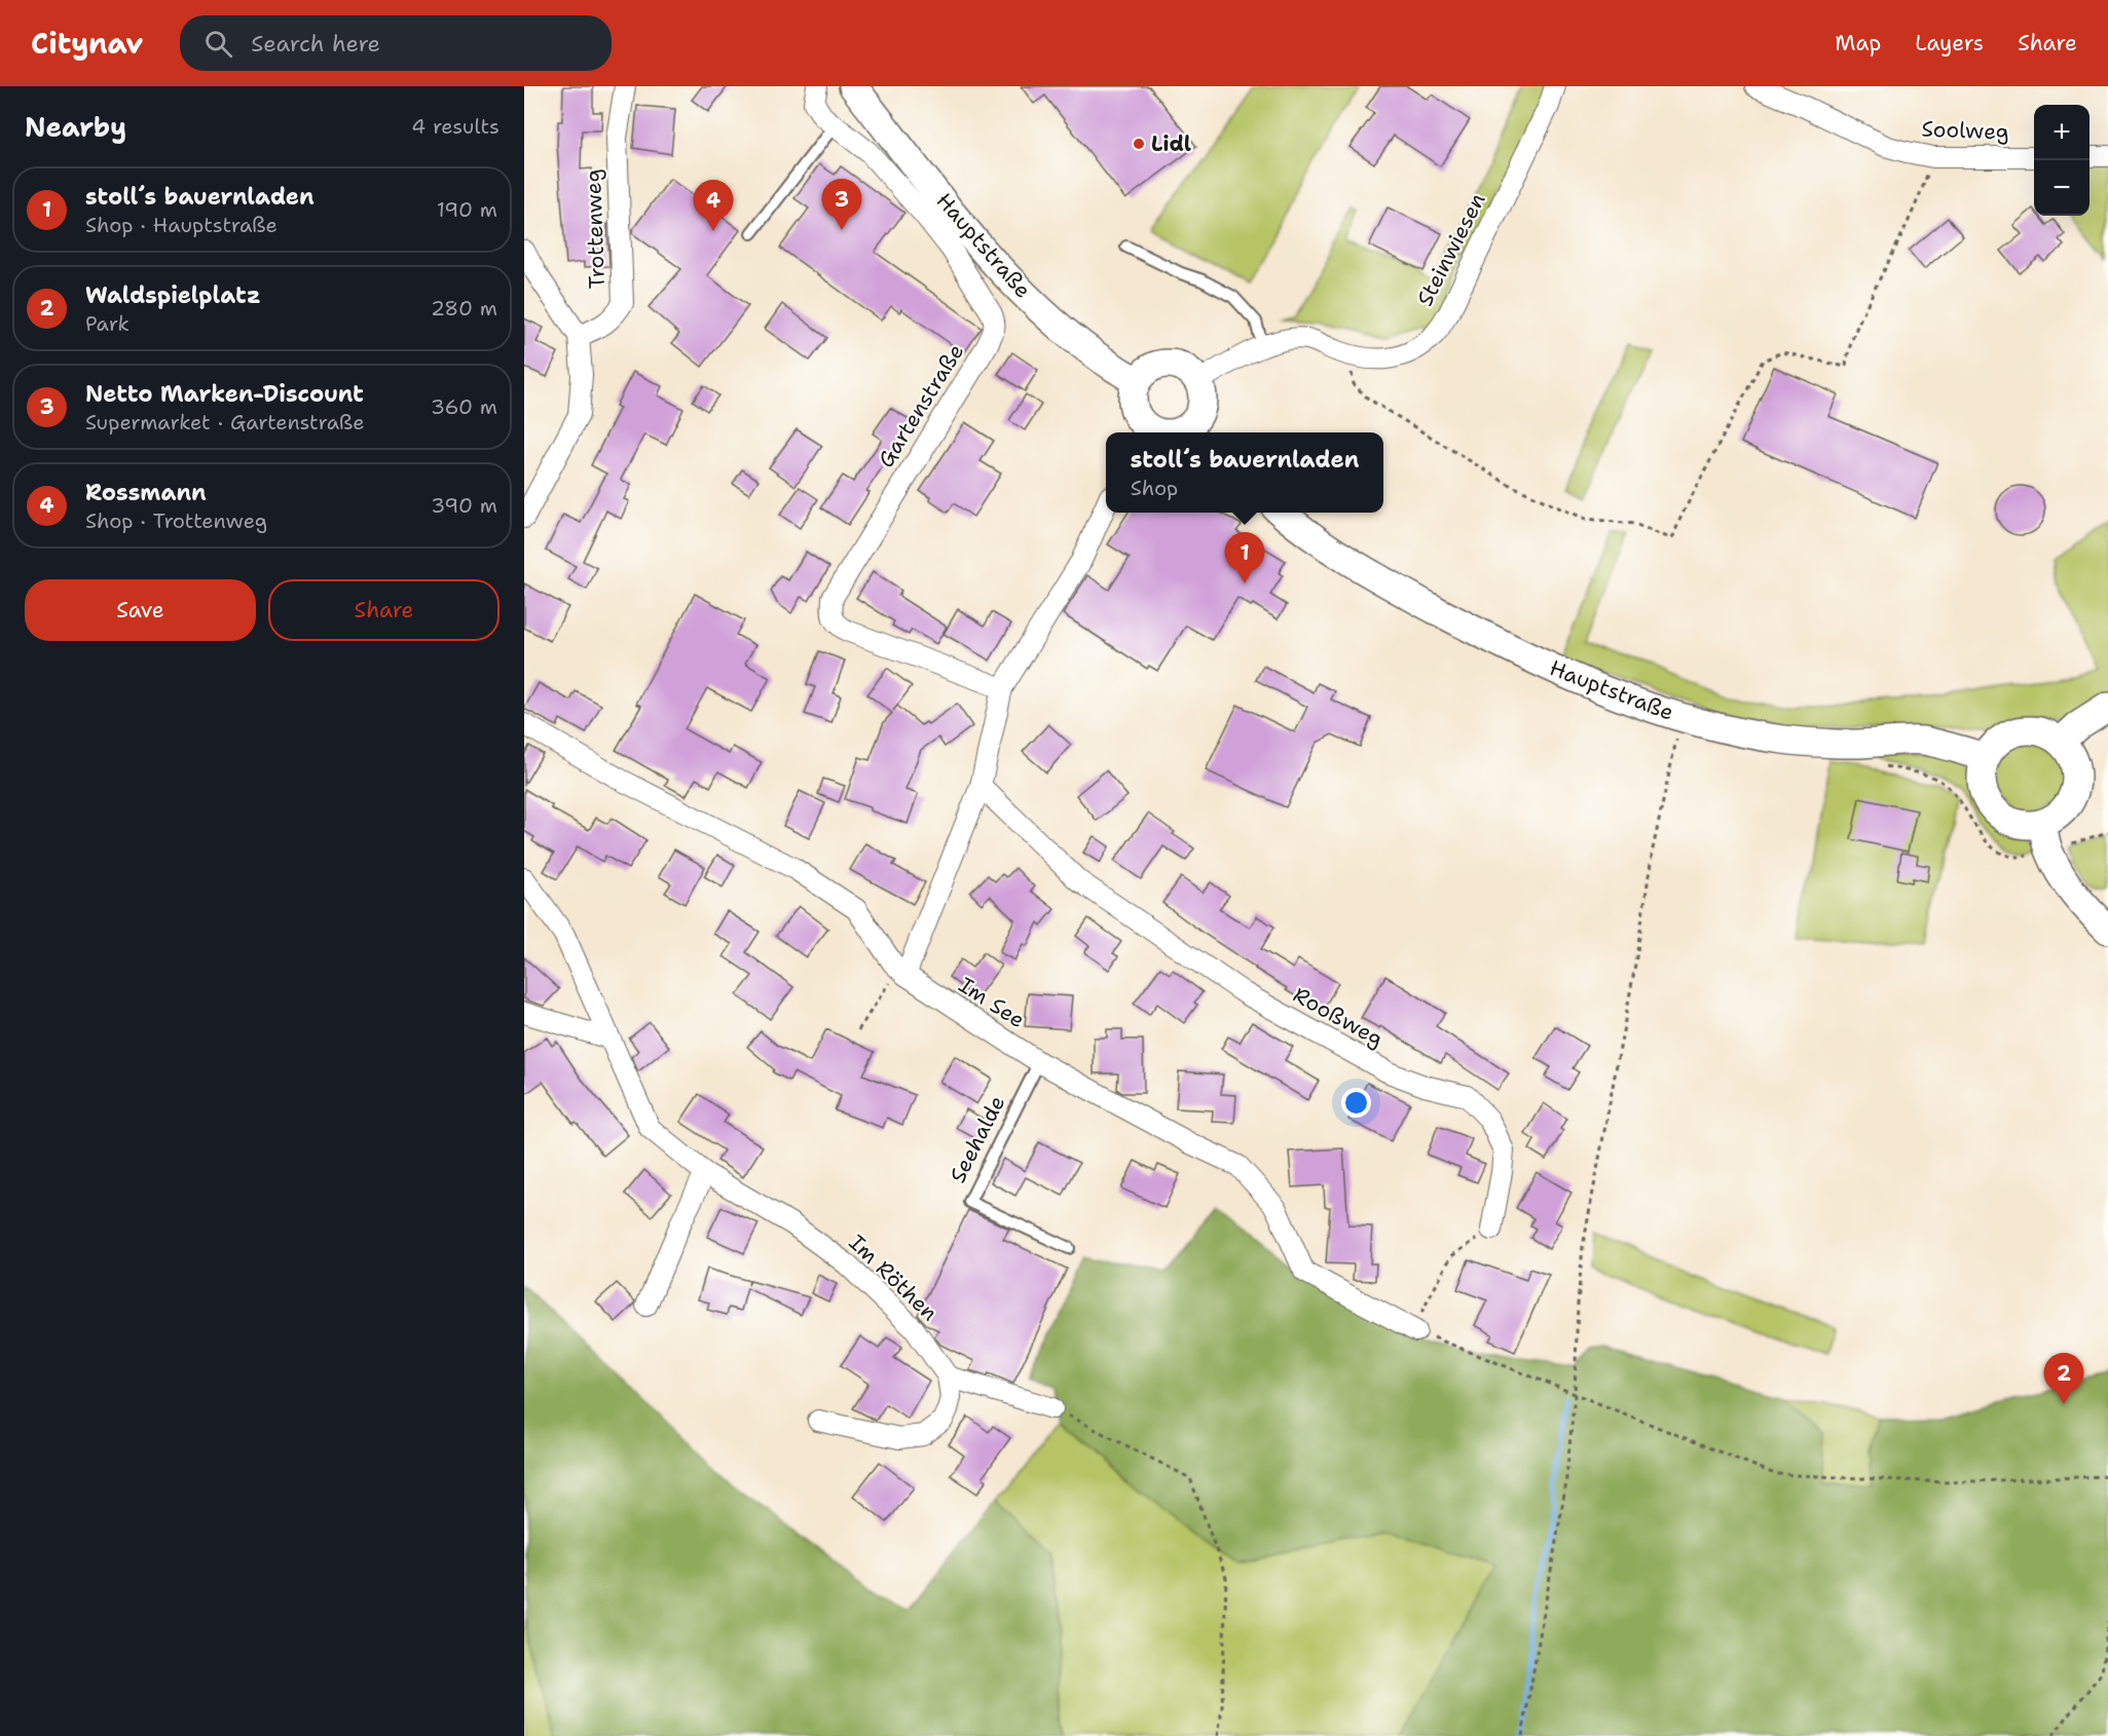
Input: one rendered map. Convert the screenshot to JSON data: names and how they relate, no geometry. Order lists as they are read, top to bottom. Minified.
{"streets":{"main road":["Hauptstraße"],"street":["Soolweg","Trottenweg","Steinwiesen","Gartenstraße","Im See","Rooßweg","Im Röthen"],"lane":["Seehalde"]},"crossings":[["Im See","Seehalde"]],"places":["Lidl"],"page":{"header":"Citynav","search":"Search here","nav":["Map","Layers","Share"],"heading":["Nearby","4 results"],"map_buttons":["+","−"],"list":[{"mark":"1","name":"stoll´s bauernladen","note":"Shop · Hauptstraße","value":"190 m"},{"mark":"2","name":"Waldspielplatz","note":"Park","value":"280 m"},{"mark":"3","name":"Netto Marken-Discount","note":"Supermarket · Gartenstraße","value":"360 m"},{"mark":"4","name":"Rossmann","note":"Shop · Trottenweg","value":"390 m"}],"pins":["3","4","1","2"],"popup":["stoll´s bauernladen","Shop"],"buttons":["Save","Share"]}}
